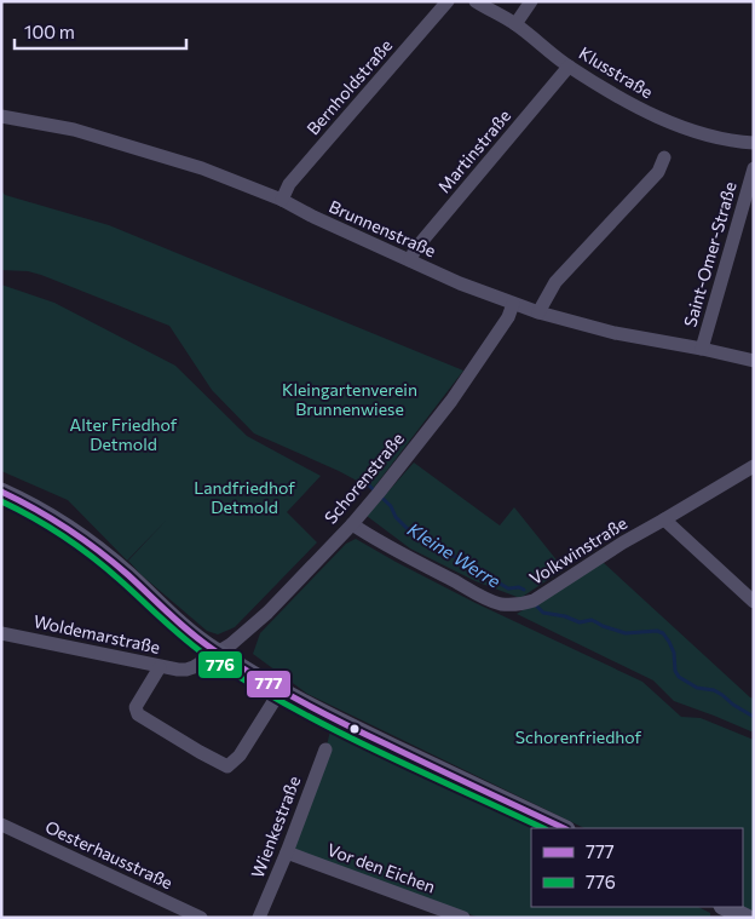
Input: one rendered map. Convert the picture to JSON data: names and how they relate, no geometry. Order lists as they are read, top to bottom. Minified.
{"streets":{"street":["Klusstraße","Bernholdstraße","Martinstraße","Brunnenstraße","Saint-Omer-Straße","Schorenstraße","Volkwinstraße","Woldemarstraße","Wienkestraße","Oesterhausstraße","Vor den Eichen"]},"crossings":[["Klusstraße","Martinstraße"],["Bernholdstraße","Brunnenstraße"],["Martinstraße","Brunnenstraße"],["Brunnenstraße","Saint-Omer-Straße"],["Brunnenstraße","Schorenstraße"],["Schorenstraße","Volkwinstraße"],["Schorenstraße","Woldemarstraße"],["Wienkestraße","Vor den Eichen"]],"water":["Kleine Werre"],"parks":["Kleingartenverein Brunnenwiese","Alter Friedhof Detmold","Landfriedhof Detmold","Schorenfriedhof"],"lines":["transit line 777","transit line 776"],"legend":["777","776"],"scale_bar":"100 m"}
